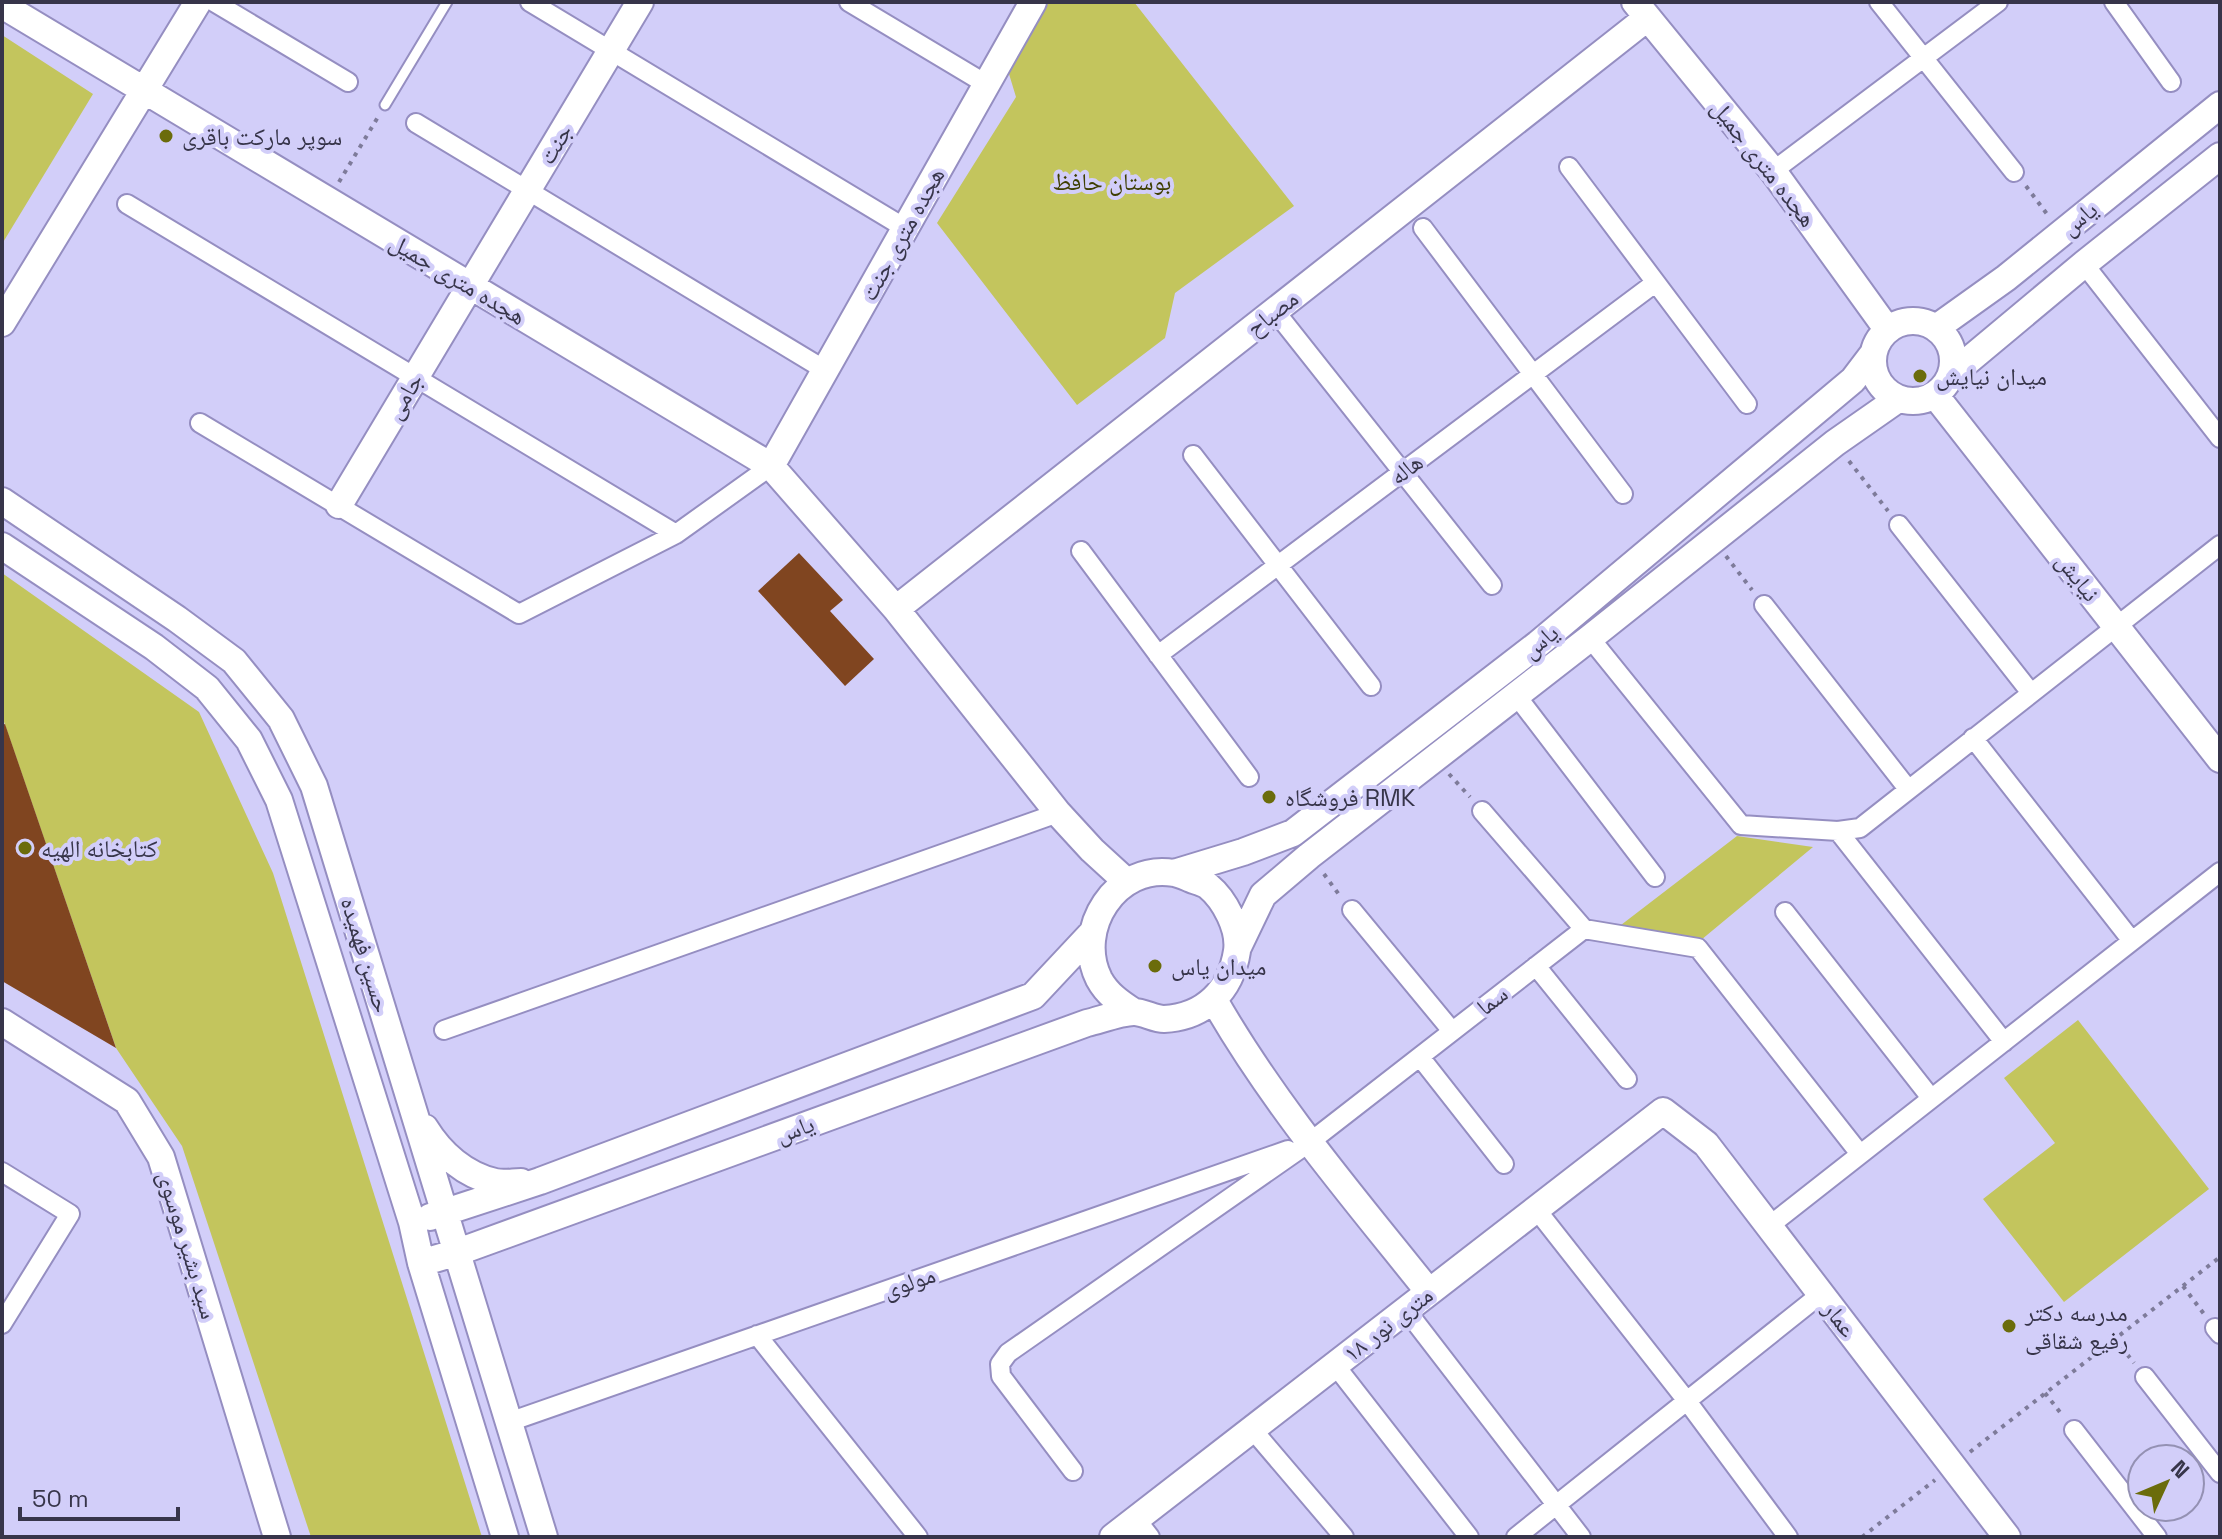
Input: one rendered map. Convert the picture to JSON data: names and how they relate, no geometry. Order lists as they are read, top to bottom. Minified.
{"streets":{"street":["جنت","هجده متری جمیل","یاس","هجده متری جنت","مصباح","جامی","هاله","نیایش","حسین فهمیده","سما","سید بشیر موسوی","مولوی","عمار","۱۸ متری نور"]},"crossings":[["جنت","هجده متری جمیل"],["جنت","جامی"],["هجده متری جمیل","یاس"],["هجده متری جمیل","هجده متری جنت"],["هجده متری جمیل","مصباح"],["هجده متری جمیل","جامی"],["هجده متری جمیل","نیایش"],["یاس","نیایش"],["یاس","حسین فهمیده"],["حسین فهمیده","مولوی"],["سما","مولوی"],["عمار","۱۸ متری نور"]],"parks":["بوستان حافظ"],"places":["سوپر مارکت باقری","میدان نیایش","فروشگاه RMK","کتابخانه الهیه","میدان یاس","مدرسه دکتر رفیع شقاقی"],"scale_bar":"50 m","north":"top right"}
